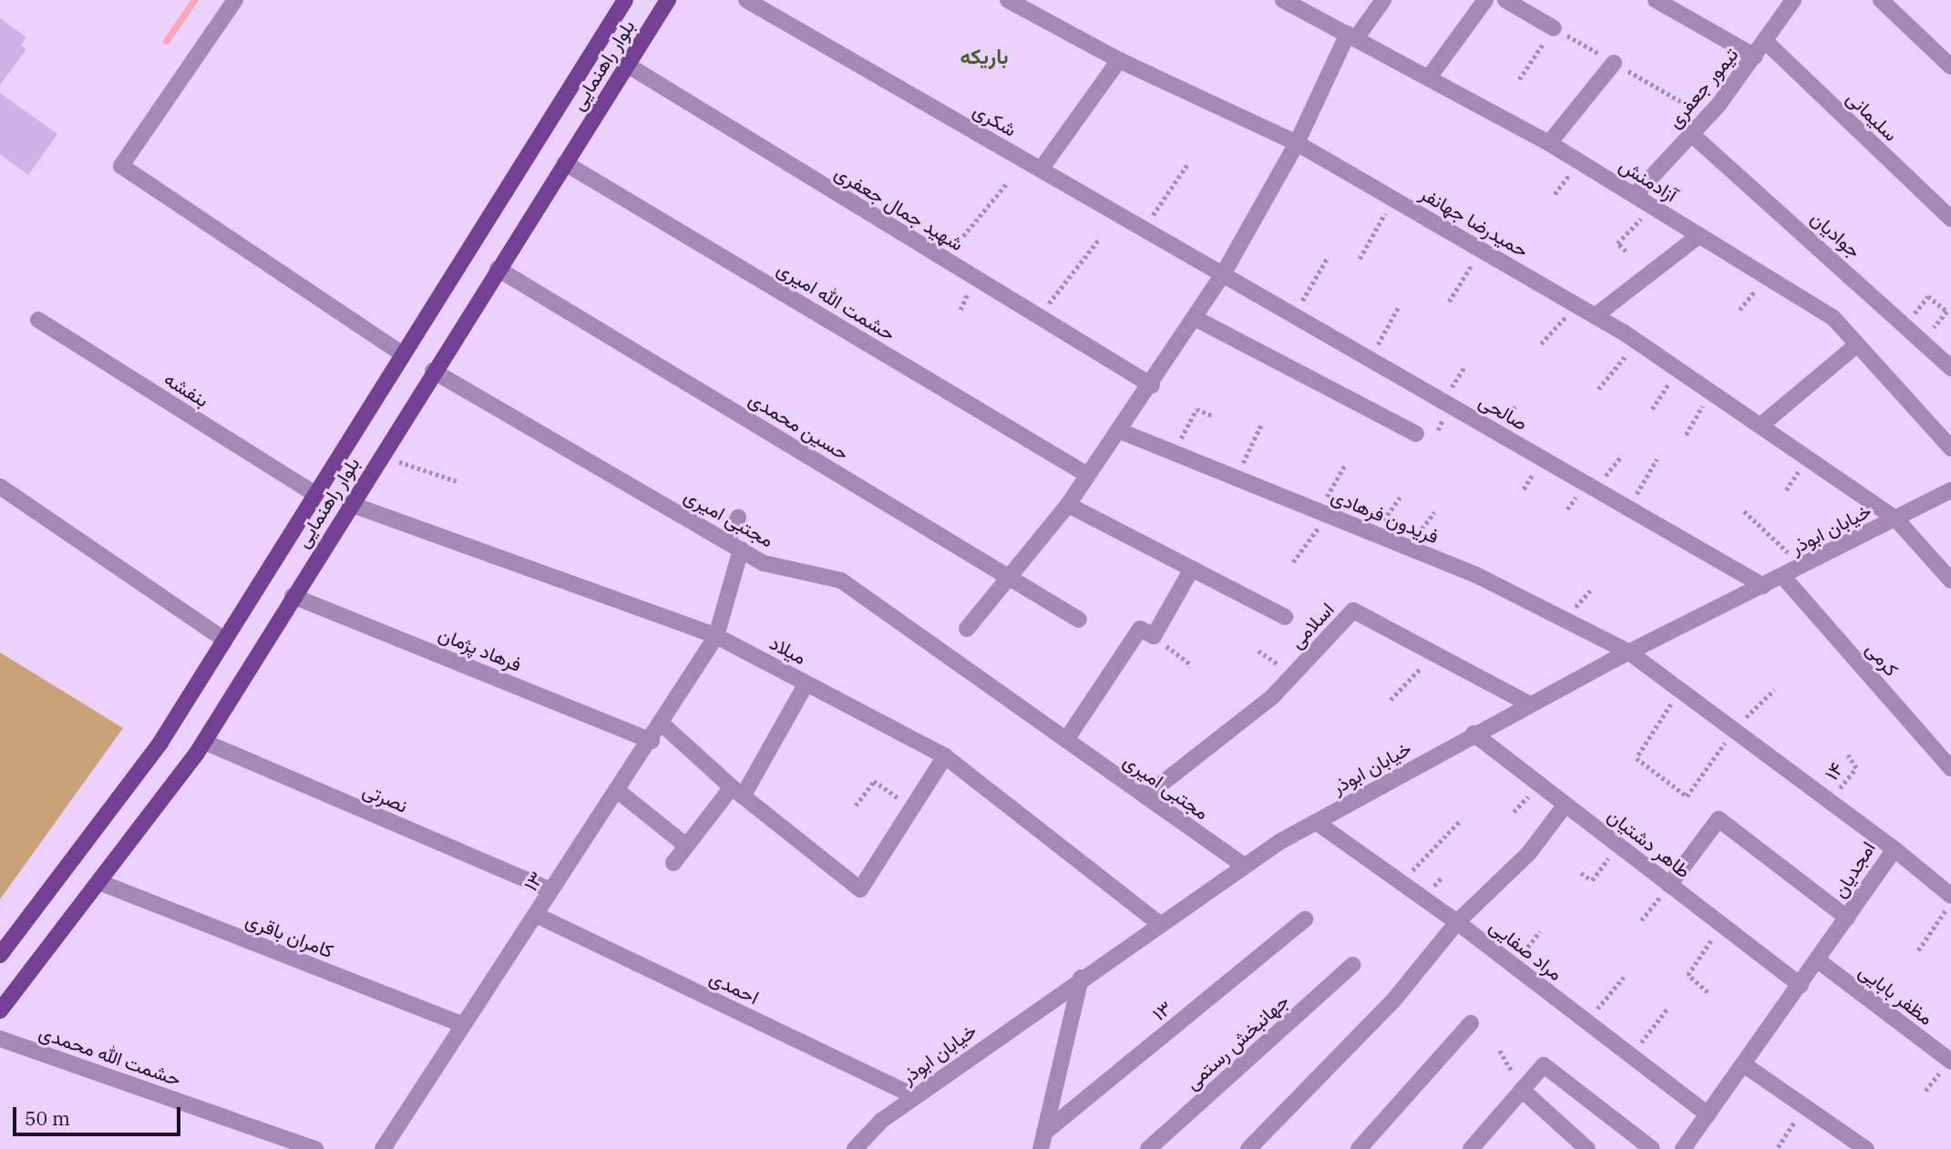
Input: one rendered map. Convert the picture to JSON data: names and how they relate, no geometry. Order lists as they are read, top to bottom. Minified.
{"streets":{"main road":["بلوار راهنمایی"],"street":["تیمور جعفری","سلیمانی","شکری","آزادمنش","شهید جمال جعفری","حمیدرضا جهانفر","جوادیان","حشمت الله امیری","بنفشه","صالحی","حسین محمدی","فریدون فرهادی","مجتبی امیری","خیابان ابوذر","اسلامی","فرهاد پژمان","میلاد","کرمی","نصرتی","طاهر دشتیان","امجدیان","۱۳","کامران باقری","مراد صفایی","احمدی","مظفر بابایی","جهانبخش رستمی","حشمت الله محمدی"],"path":["۱۴"]},"crossings":[["بلوار راهنمایی","شهید جمال جعفری"],["بلوار راهنمایی","حشمت الله امیری"],["بلوار راهنمایی","بنفشه"],["بلوار راهنمایی","حسین محمدی"],["بلوار راهنمایی","مجتبی امیری"],["بلوار راهنمایی","فرهاد پژمان"],["بلوار راهنمایی","میلاد"],["بلوار راهنمایی","نصرتی"],["بلوار راهنمایی","کامران باقری"],["تیمور جعفری","سلیمانی"],["تیمور جعفری","آزادمنش"],["تیمور جعفری","جوادیان"],["شکری","صالحی"],["حمیدرضا جهانفر","خیابان ابوذر"],["صالحی","خیابان ابوذر"],["فریدون فرهادی","خیابان ابوذر"],["فریدون فرهادی","امجدیان"],["مجتبی امیری","خیابان ابوذر"],["مجتبی امیری","اسلامی"],["مجتبی امیری","۱۳"],["خیابان ابوذر","اسلامی"],["خیابان ابوذر","میلاد"],["خیابان ابوذر","کرمی"],["خیابان ابوذر","طاهر دشتیان"],["خیابان ابوذر","امجدیان"],["خیابان ابوذر","مراد صفایی"],["خیابان ابوذر","احمدی"],["فرهاد پژمان","۱۳"],["میلاد","۱۳"],["۱۴","امجدیان"],["نصرتی","۱۳"],["طاهر دشتیان","امجدیان"],["امجدیان","مراد صفایی"],["امجدیان","مظفر بابایی"],["۱۳","کامران باقری"],["۱۳","احمدی"]],"districts":["باریکه"],"scale_bar":"50 m"}
